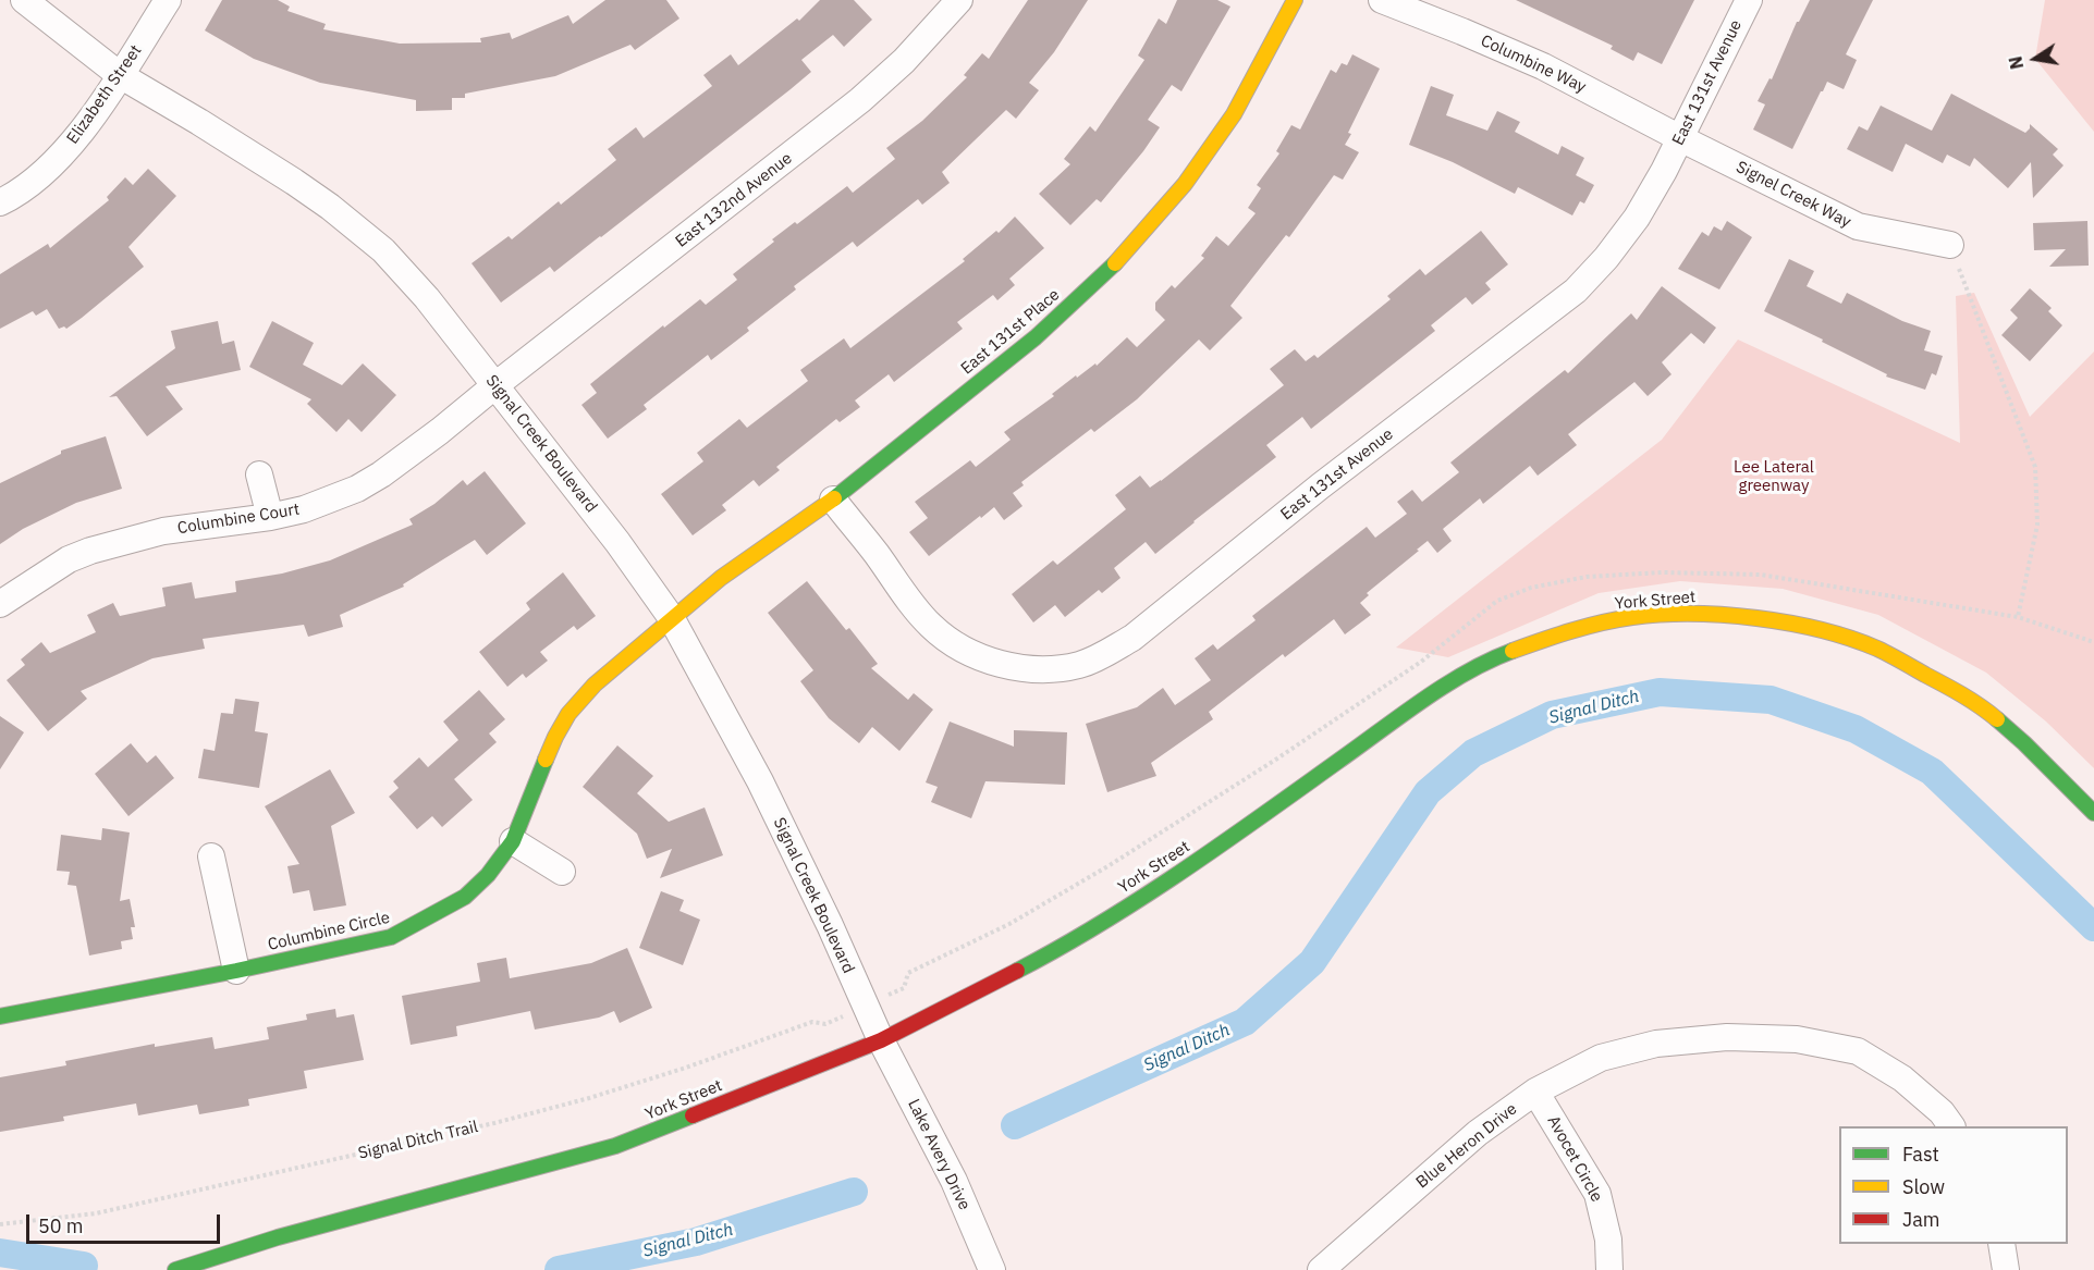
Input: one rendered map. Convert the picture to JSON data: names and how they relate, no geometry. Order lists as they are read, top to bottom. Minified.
{"streets":{"street":["Columbine Way","East 131st Avenue","Elizabeth Street","Signel Creek Way","East 132nd Avenue","East 131st Place","Signal Creek Boulevard","Columbine Court","York Street","Columbine Circle","Blue Heron Drive","Lake Avery Drive","Avocet Circle"],"path":["Signal Ditch Trail"]},"crossings":[["Columbine Way","East 131st Avenue"],["Columbine Way","Signel Creek Way"],["East 131st Avenue","Signel Creek Way"],["East 131st Avenue","East 131st Place"],["Elizabeth Street","Signal Creek Boulevard"],["East 132nd Avenue","Signal Creek Boulevard"],["East 132nd Avenue","Columbine Court"],["East 131st Place","Signal Creek Boulevard"],["East 131st Place","Columbine Circle"],["Signal Creek Boulevard","Columbine Court"],["Signal Creek Boulevard","York Street"],["Signal Creek Boulevard","Columbine Circle"],["Signal Creek Boulevard","Lake Avery Drive"],["York Street","Lake Avery Drive"],["Blue Heron Drive","Avocet Circle"]],"water":["Signal Ditch"],"parks":["Lee Lateral greenway"],"legend":["Fast","Slow","Jam"],"scale_bar":"50 m","north":"left"}
